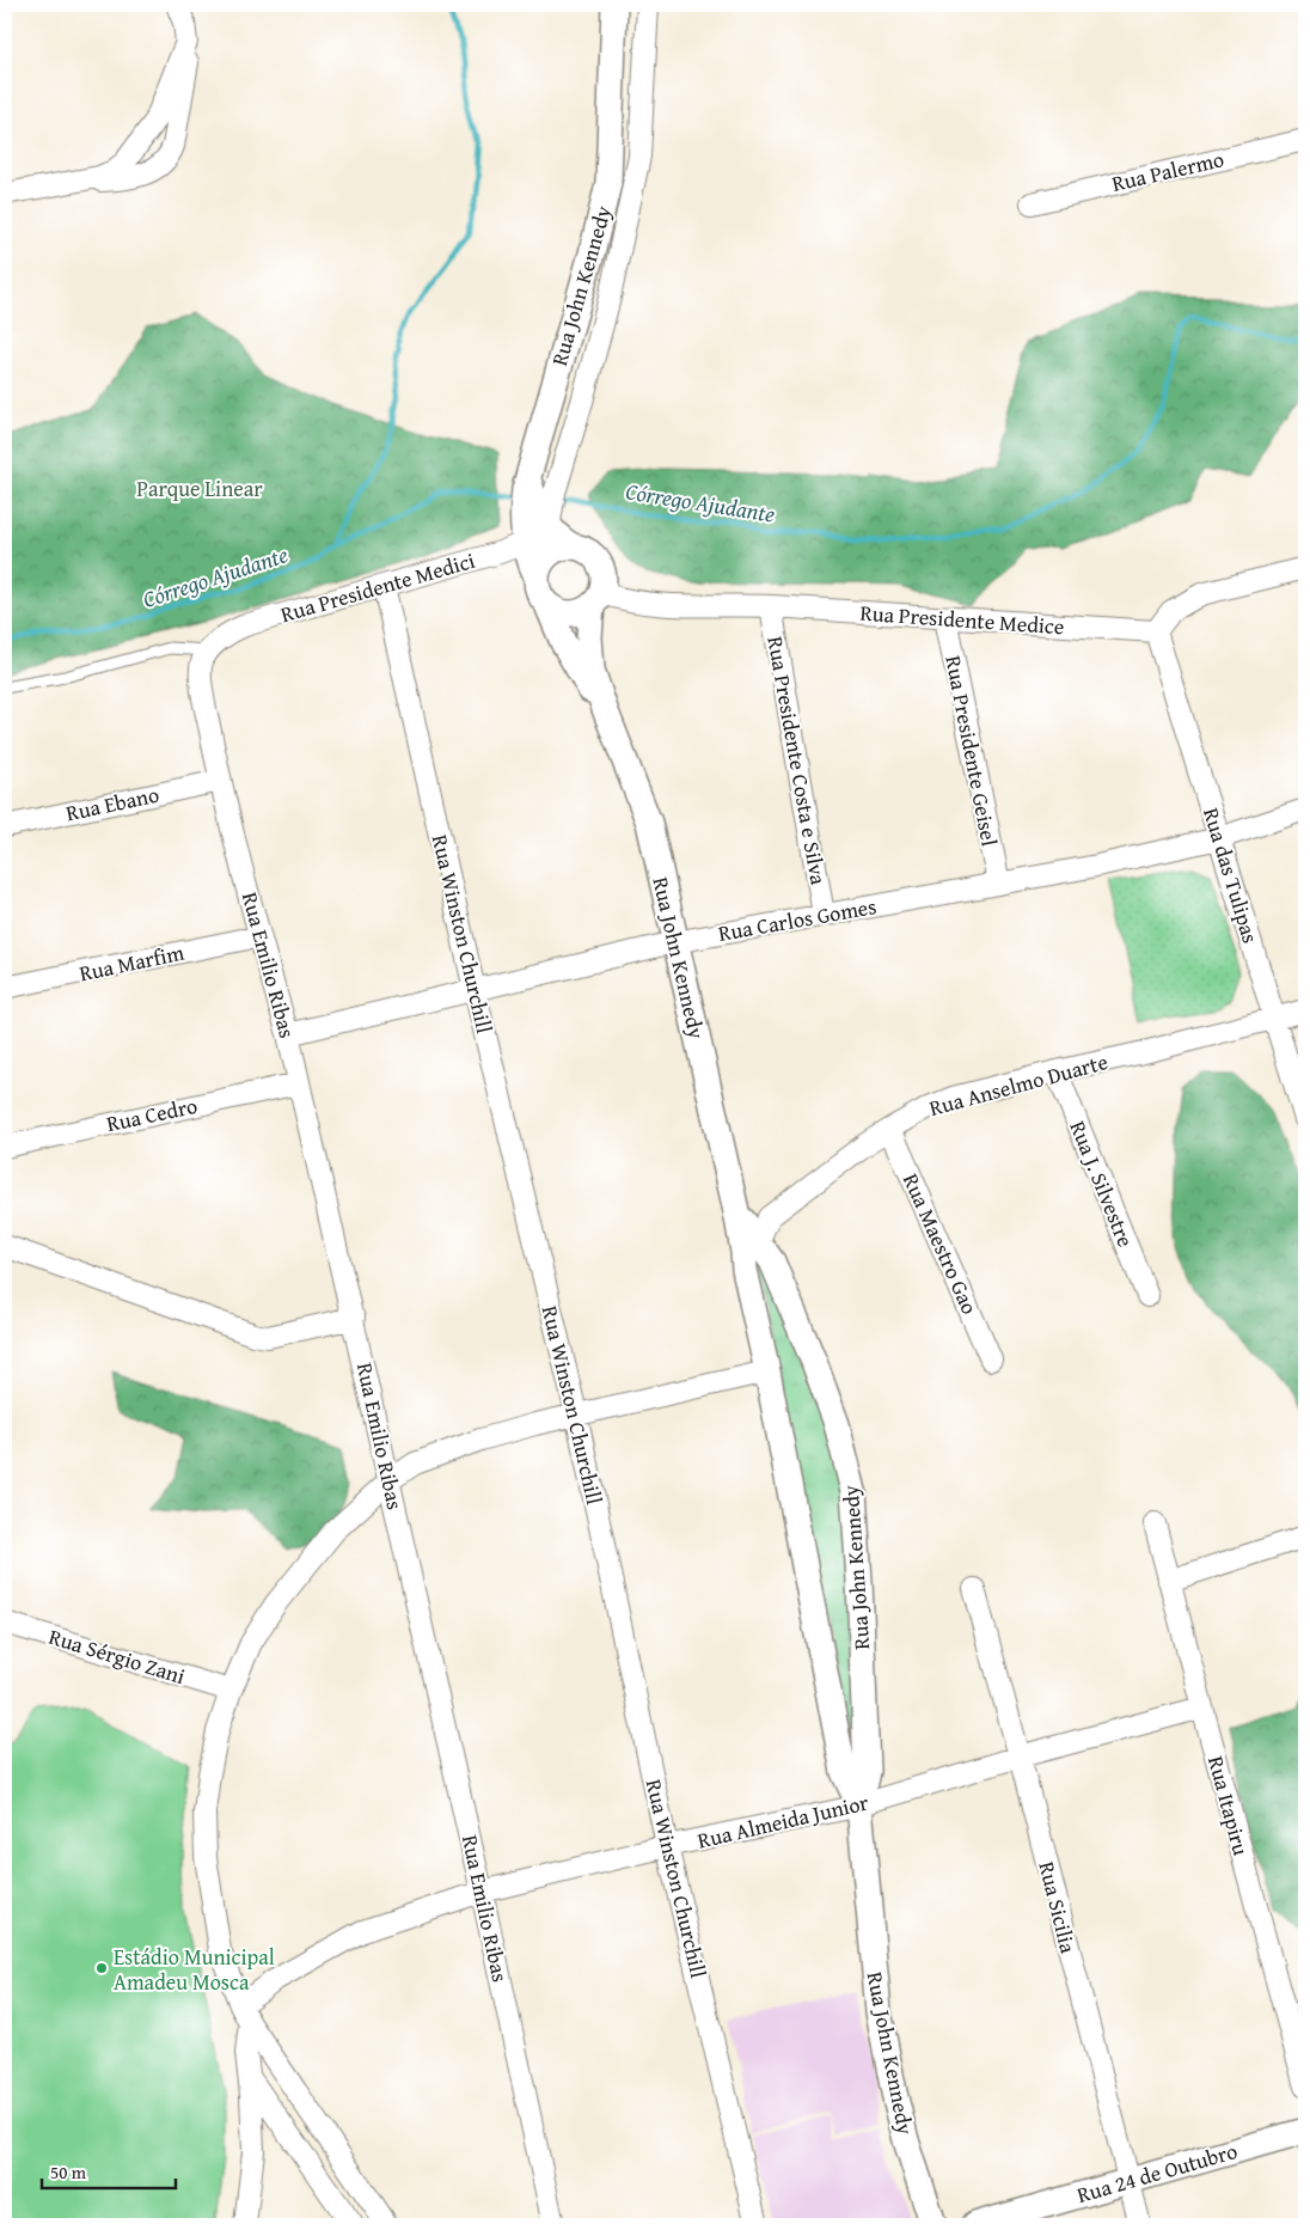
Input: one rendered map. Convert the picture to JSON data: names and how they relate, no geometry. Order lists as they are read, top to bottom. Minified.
{"streets":{"street":["Rua Palermo","Rua John Kennedy","Rua Presidente Medici","Rua Presidente Medice","Rua Presidente Geisel","Rua Presidente Costa e Silva","Rua Ebano","Rua das Tulipas","Rua Carlos Gomes","Rua Winston Churchill","Rua Marfim","Rua Emilio Ribas","Rua Anselmo Duarte","Rua Cedro","Rua J. Silvestre","Rua Maestro Gao","Rua Sérgio Zani","Rua Itapiru","Rua Almeida Junior","Rua Sicilia","Rua 24 de Outubro"]},"crossings":[["Rua John Kennedy","Rua Presidente Medici"],["Rua John Kennedy","Rua Presidente Medice"],["Rua John Kennedy","Rua Carlos Gomes"],["Rua John Kennedy","Rua Anselmo Duarte"],["Rua John Kennedy","Rua Almeida Junior"],["Rua Presidente Medici","Rua Winston Churchill"],["Rua Presidente Medici","Rua Emilio Ribas"],["Rua Presidente Medice","Rua Presidente Geisel"],["Rua Presidente Medice","Rua Presidente Costa e Silva"],["Rua Presidente Medice","Rua das Tulipas"],["Rua Presidente Geisel","Rua Carlos Gomes"],["Rua Presidente Costa e Silva","Rua Carlos Gomes"],["Rua Ebano","Rua Emilio Ribas"],["Rua das Tulipas","Rua Carlos Gomes"],["Rua das Tulipas","Rua Anselmo Duarte"],["Rua Carlos Gomes","Rua Winston Churchill"],["Rua Carlos Gomes","Rua Emilio Ribas"],["Rua Winston Churchill","Rua Almeida Junior"],["Rua Marfim","Rua Emilio Ribas"],["Rua Emilio Ribas","Rua Cedro"],["Rua Emilio Ribas","Rua Almeida Junior"],["Rua Anselmo Duarte","Rua J. Silvestre"],["Rua Anselmo Duarte","Rua Maestro Gao"],["Rua Itapiru","Rua Almeida Junior"],["Rua Almeida Junior","Rua Sicilia"],["Rua Sicilia","Rua 24 de Outubro"]],"water":["Córrego Ajudante"],"parks":["Parque Linear"],"places":["Estádio Municipal Amadeu Mosca"],"scale_bar":"50 m"}
